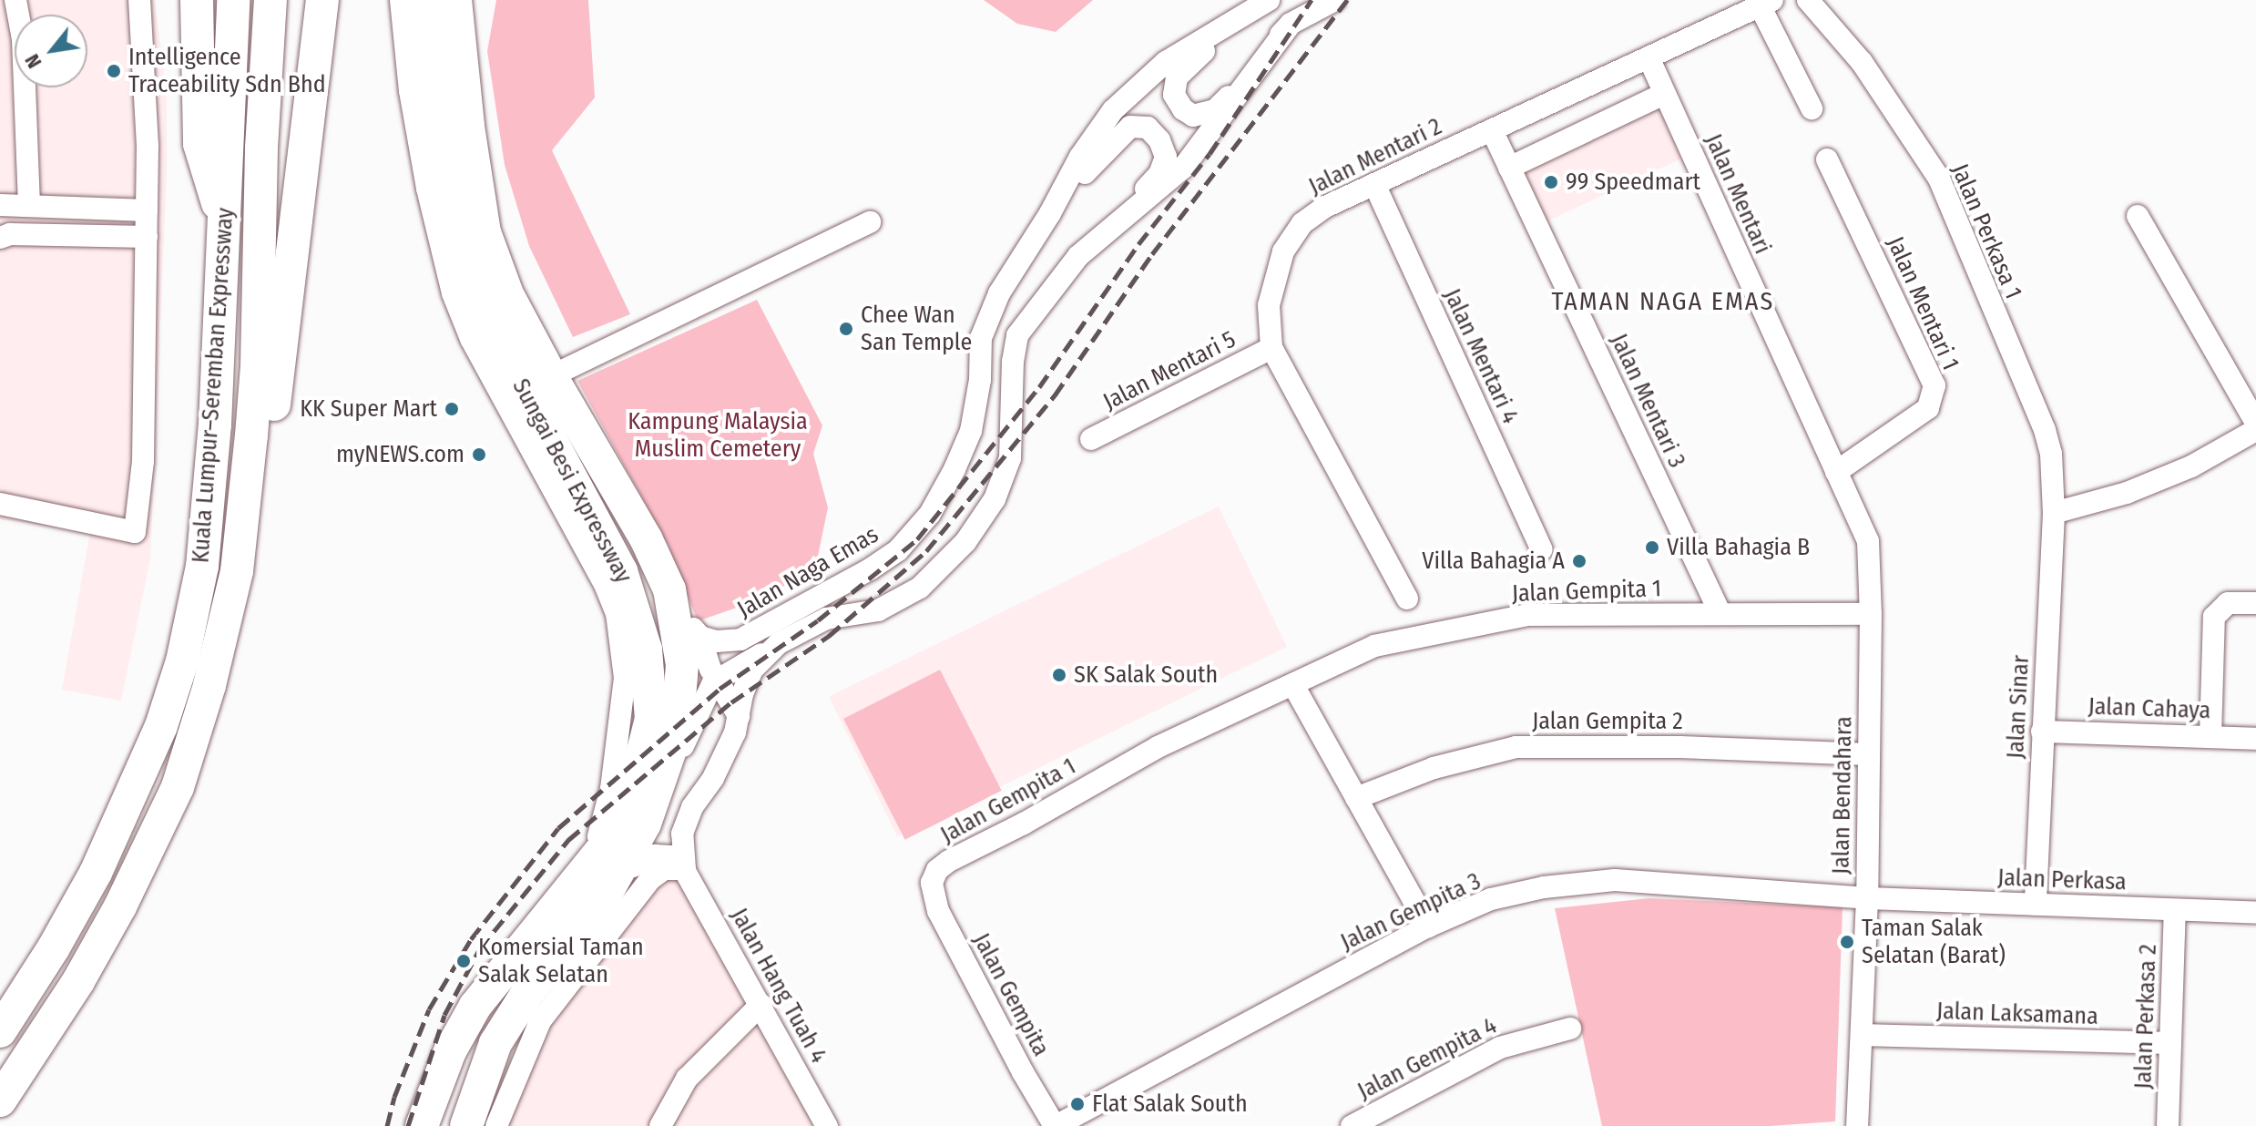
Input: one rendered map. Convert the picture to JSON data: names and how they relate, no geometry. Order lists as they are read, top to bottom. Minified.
{"streets":{"highway":["Kuala Lumpur–Seremban Expressway","Sungai Besi Expressway"],"street":["Jalan Mentari 2","Jalan Mentari","Jalan Perkasa 1","Jalan Mentari 1","Jalan Mentari 4","Jalan Mentari 5","Jalan Mentari 3","Jalan Naga Emas","Jalan Gempita 1","Jalan Sinar","Jalan Cahaya","Jalan Gempita 2","Jalan Bendahara","Jalan Perkasa","Jalan Gempita 3","Jalan Hang Tuah 4","Jalan Gempita","Jalan Laksamana","Jalan Perkasa 2","Jalan Gempita 4"]},"crossings":[["Jalan Mentari 2","Jalan Mentari"],["Jalan Mentari 2","Jalan Mentari 4"],["Jalan Mentari 2","Jalan Mentari 5"],["Jalan Mentari 2","Jalan Mentari 3"],["Jalan Mentari","Jalan Mentari 1"],["Jalan Mentari","Jalan Bendahara"],["Jalan Perkasa 1","Jalan Sinar"],["Jalan Mentari 1","Jalan Bendahara"],["Jalan Mentari 3","Jalan Gempita 1"],["Jalan Naga Emas","Jalan Hang Tuah 4"],["Jalan Gempita 1","Jalan Bendahara"],["Jalan Gempita 1","Jalan Gempita"],["Jalan Sinar","Jalan Cahaya"],["Jalan Sinar","Jalan Perkasa"],["Jalan Gempita 2","Jalan Bendahara"],["Jalan Bendahara","Jalan Perkasa"],["Jalan Bendahara","Jalan Gempita 3"],["Jalan Bendahara","Jalan Laksamana"],["Jalan Perkasa","Jalan Gempita 3"],["Jalan Perkasa","Jalan Perkasa 2"],["Jalan Gempita 3","Jalan Gempita"],["Jalan Laksamana","Jalan Perkasa 2"]],"districts":["TAMAN NAGA EMAS"],"parks":["Kampung Malaysia Muslim Cemetery"],"places":["Intelligence Traceability Sdn Bhd","99 Speedmart","Chee Wan San Temple","KK Super Mart","myNEWS.com","Villa Bahagia B","Villa Bahagia A","SK Salak South","Taman Salak Selatan (Barat)","Komersial Taman Salak Selatan","Flat Salak South"],"north":"bottom left"}
